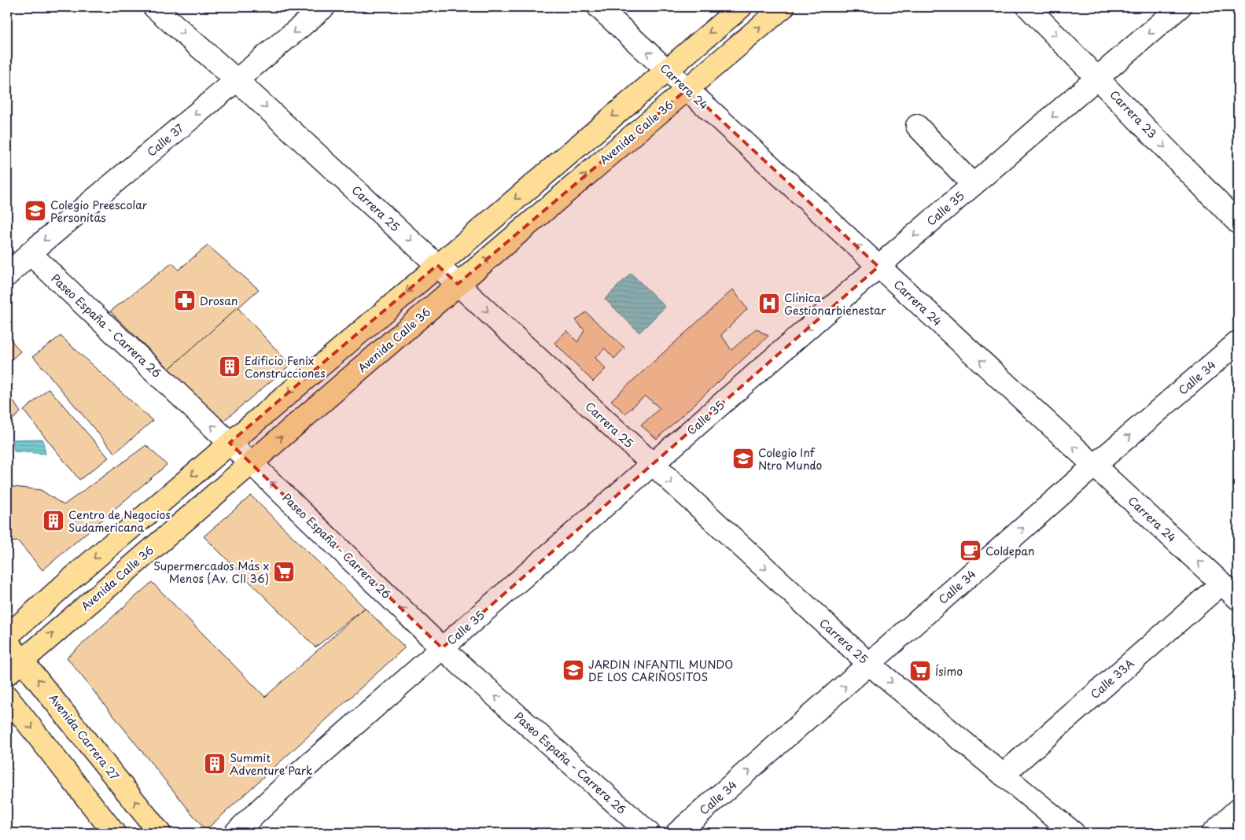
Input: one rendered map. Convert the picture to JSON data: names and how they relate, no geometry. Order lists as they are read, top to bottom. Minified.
{"streets":{"main road":["Avenida Calle 36","Avenida Carrera 27"],"street":["Carrera 24","Carrera 23","Calle 37","Carrera 25","Calle 35","Paseo España - Carrera 26","Calle 34","Calle 33A"]},"crossings":[["Carrera 24","Avenida Calle 36"],["Carrera 24","Calle 35"],["Carrera 24","Calle 34"],["Carrera 24","Calle 33A"],["Carrera 23","Calle 35"],["Avenida Calle 36","Carrera 25"],["Avenida Calle 36","Paseo España - Carrera 26"],["Avenida Calle 36","Avenida Carrera 27"],["Calle 37","Carrera 25"],["Calle 37","Paseo España - Carrera 26"],["Carrera 25","Calle 35"],["Carrera 25","Calle 34"],["Carrera 25","Calle 33A"],["Calle 35","Paseo España - Carrera 26"]],"one_way":["Carrera 24","Carrera 23","Calle 37","Carrera 25","Calle 35","Paseo España - Carrera 26","Calle 34"],"places":{"school or university":["Colegio Preescolar Personitas","Colegio Inf Ntro Mundo","JARDIN INFANTIL MUNDO DE LOS CARIÑOSITOS"],"pharmacy":["Drosan"],"hospital":["Clínica Gestionarbienestar"],"building":["Edificio Fenix Construcciones","Centro de Negocios Sudamericana","Summit Adventure Park"],"cafe":["Coldepan"],"supermarket":["Supermercados Más x Menos (Av. Cll 36)","Ísimo"]}}
